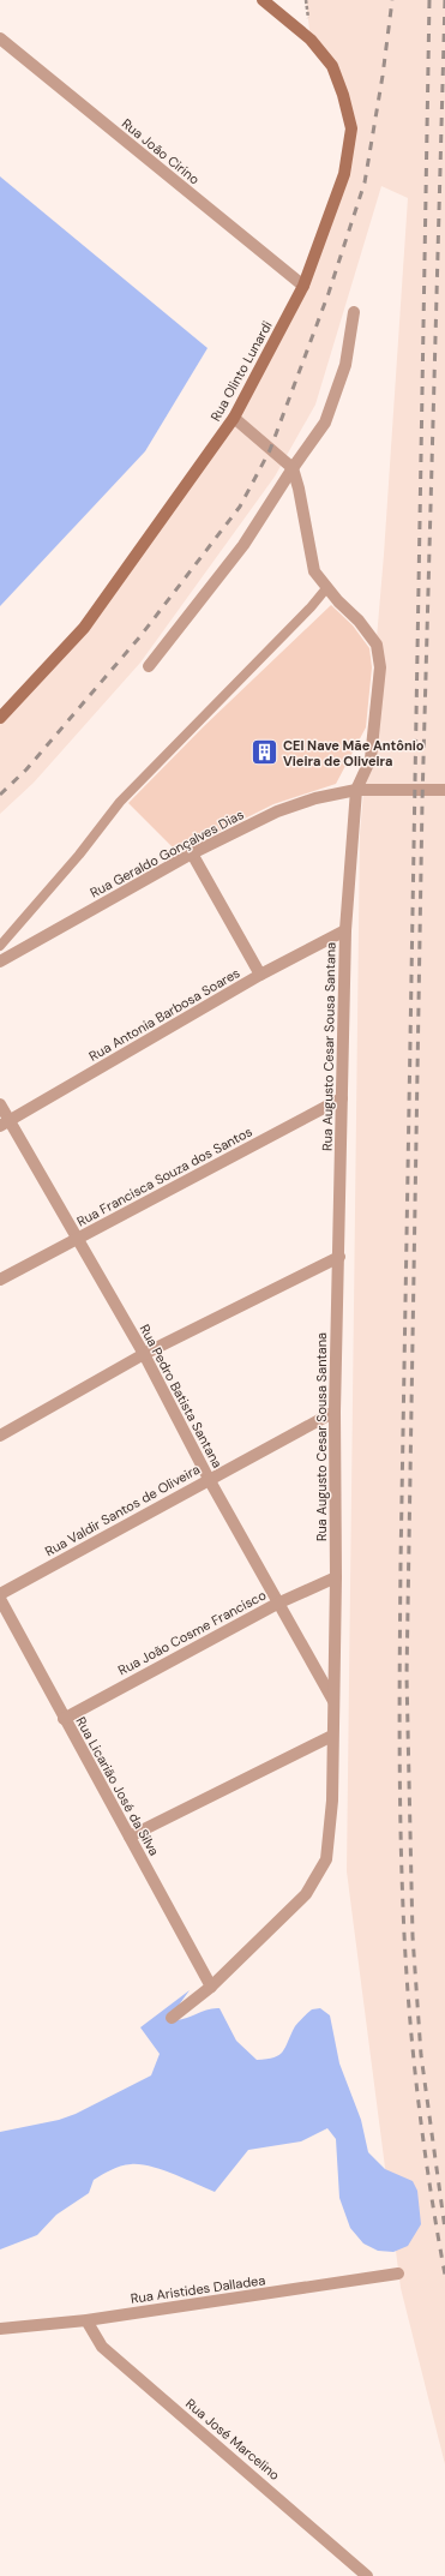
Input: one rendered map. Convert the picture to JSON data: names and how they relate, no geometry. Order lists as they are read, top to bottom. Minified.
{"streets":{"street":["Rua João Cirino","Rua Olinto Lunardi","Rua Geraldo Gonçalves Dias","Rua Antonia Barbosa Soares","Rua Augusto Cesar Sousa Santana","Rua Francisca Souza dos Santos","Rua Pedro Batista Santana","Rua Valdir Santos de Oliveira","Rua João Cosme Francisco","Rua Licarião José da Silva","Rua Aristides Dalladea","Rua José Marcelino"]},"crossings":[["Rua João Cirino","Rua Olinto Lunardi"],["Rua Geraldo Gonçalves Dias","Rua Augusto Cesar Sousa Santana"],["Rua Antonia Barbosa Soares","Rua Augusto Cesar Sousa Santana"],["Rua Antonia Barbosa Soares","Rua Pedro Batista Santana"],["Rua Augusto Cesar Sousa Santana","Rua Francisca Souza dos Santos"],["Rua Augusto Cesar Sousa Santana","Rua Pedro Batista Santana"],["Rua Augusto Cesar Sousa Santana","Rua Valdir Santos de Oliveira"],["Rua Augusto Cesar Sousa Santana","Rua João Cosme Francisco"],["Rua Augusto Cesar Sousa Santana","Rua Licarião José da Silva"],["Rua Francisca Souza dos Santos","Rua Pedro Batista Santana"],["Rua Pedro Batista Santana","Rua Valdir Santos de Oliveira"],["Rua Pedro Batista Santana","Rua João Cosme Francisco"],["Rua João Cosme Francisco","Rua Licarião José da Silva"],["Rua Aristides Dalladea","Rua José Marcelino"]],"places":{"building":["CEI Nave Mãe Antônio Vieira de Oliveira"]}}
